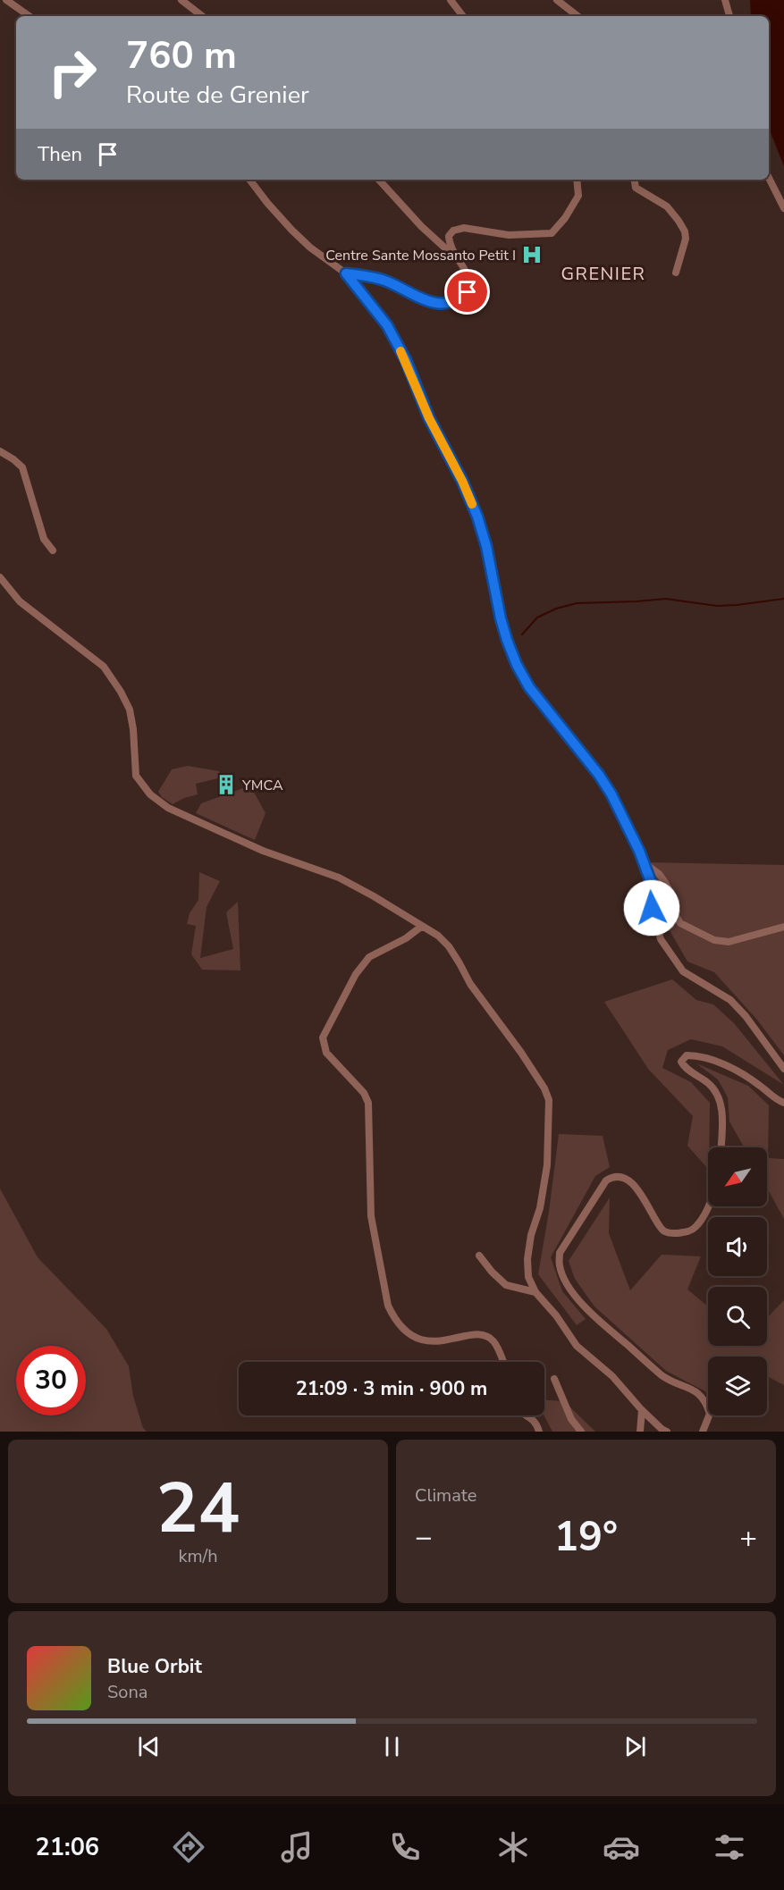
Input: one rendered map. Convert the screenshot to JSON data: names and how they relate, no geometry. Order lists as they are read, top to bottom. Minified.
{"districts":["GRENIER"],"places":{"hospital":["Centre Sante Mossanto Petit I"],"building":["YMCA"]},"north":"bottom left","page":{"turn":["760 m","Route de Grenier"],"then":"Then","limit":"30","trip":"21:09 · 3 min · 900 m","tile":[["24","km/h"],"Climate"],"heat":["−","19°","+"],"song":["Blue Orbit","Sona"],"tabs":"21:06"}}
